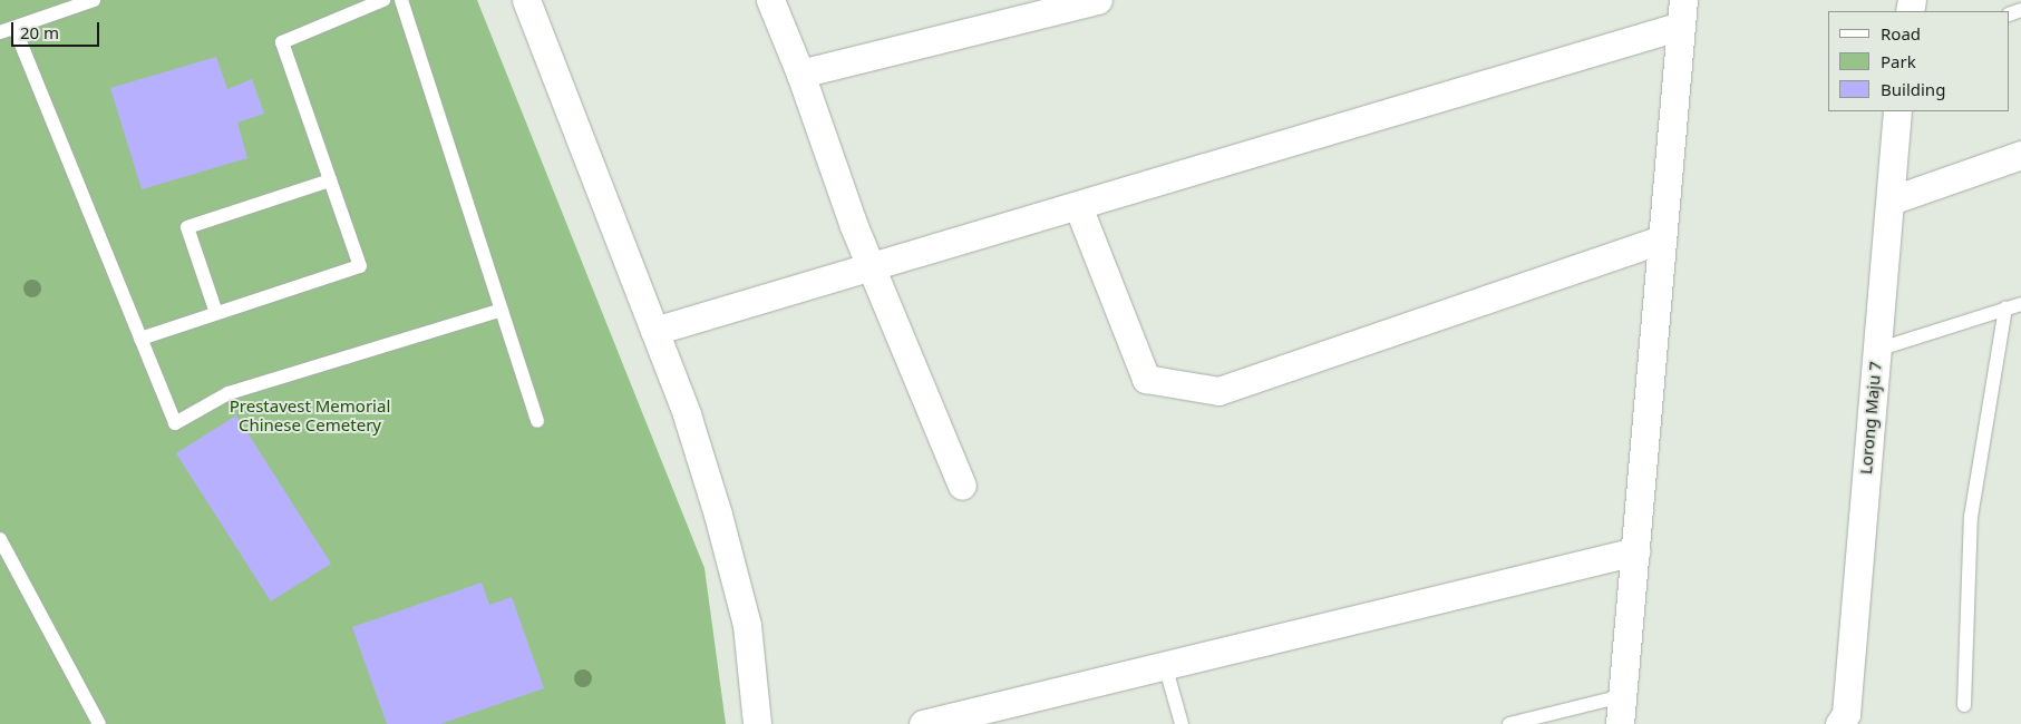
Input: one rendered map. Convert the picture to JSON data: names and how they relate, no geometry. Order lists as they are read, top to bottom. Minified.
{"streets":{"street":["Lorong Maju 7"]},"parks":["Prestavest Memorial Chinese Cemetery"],"legend":["Road","Park","Building"],"scale_bar":"20 m"}
